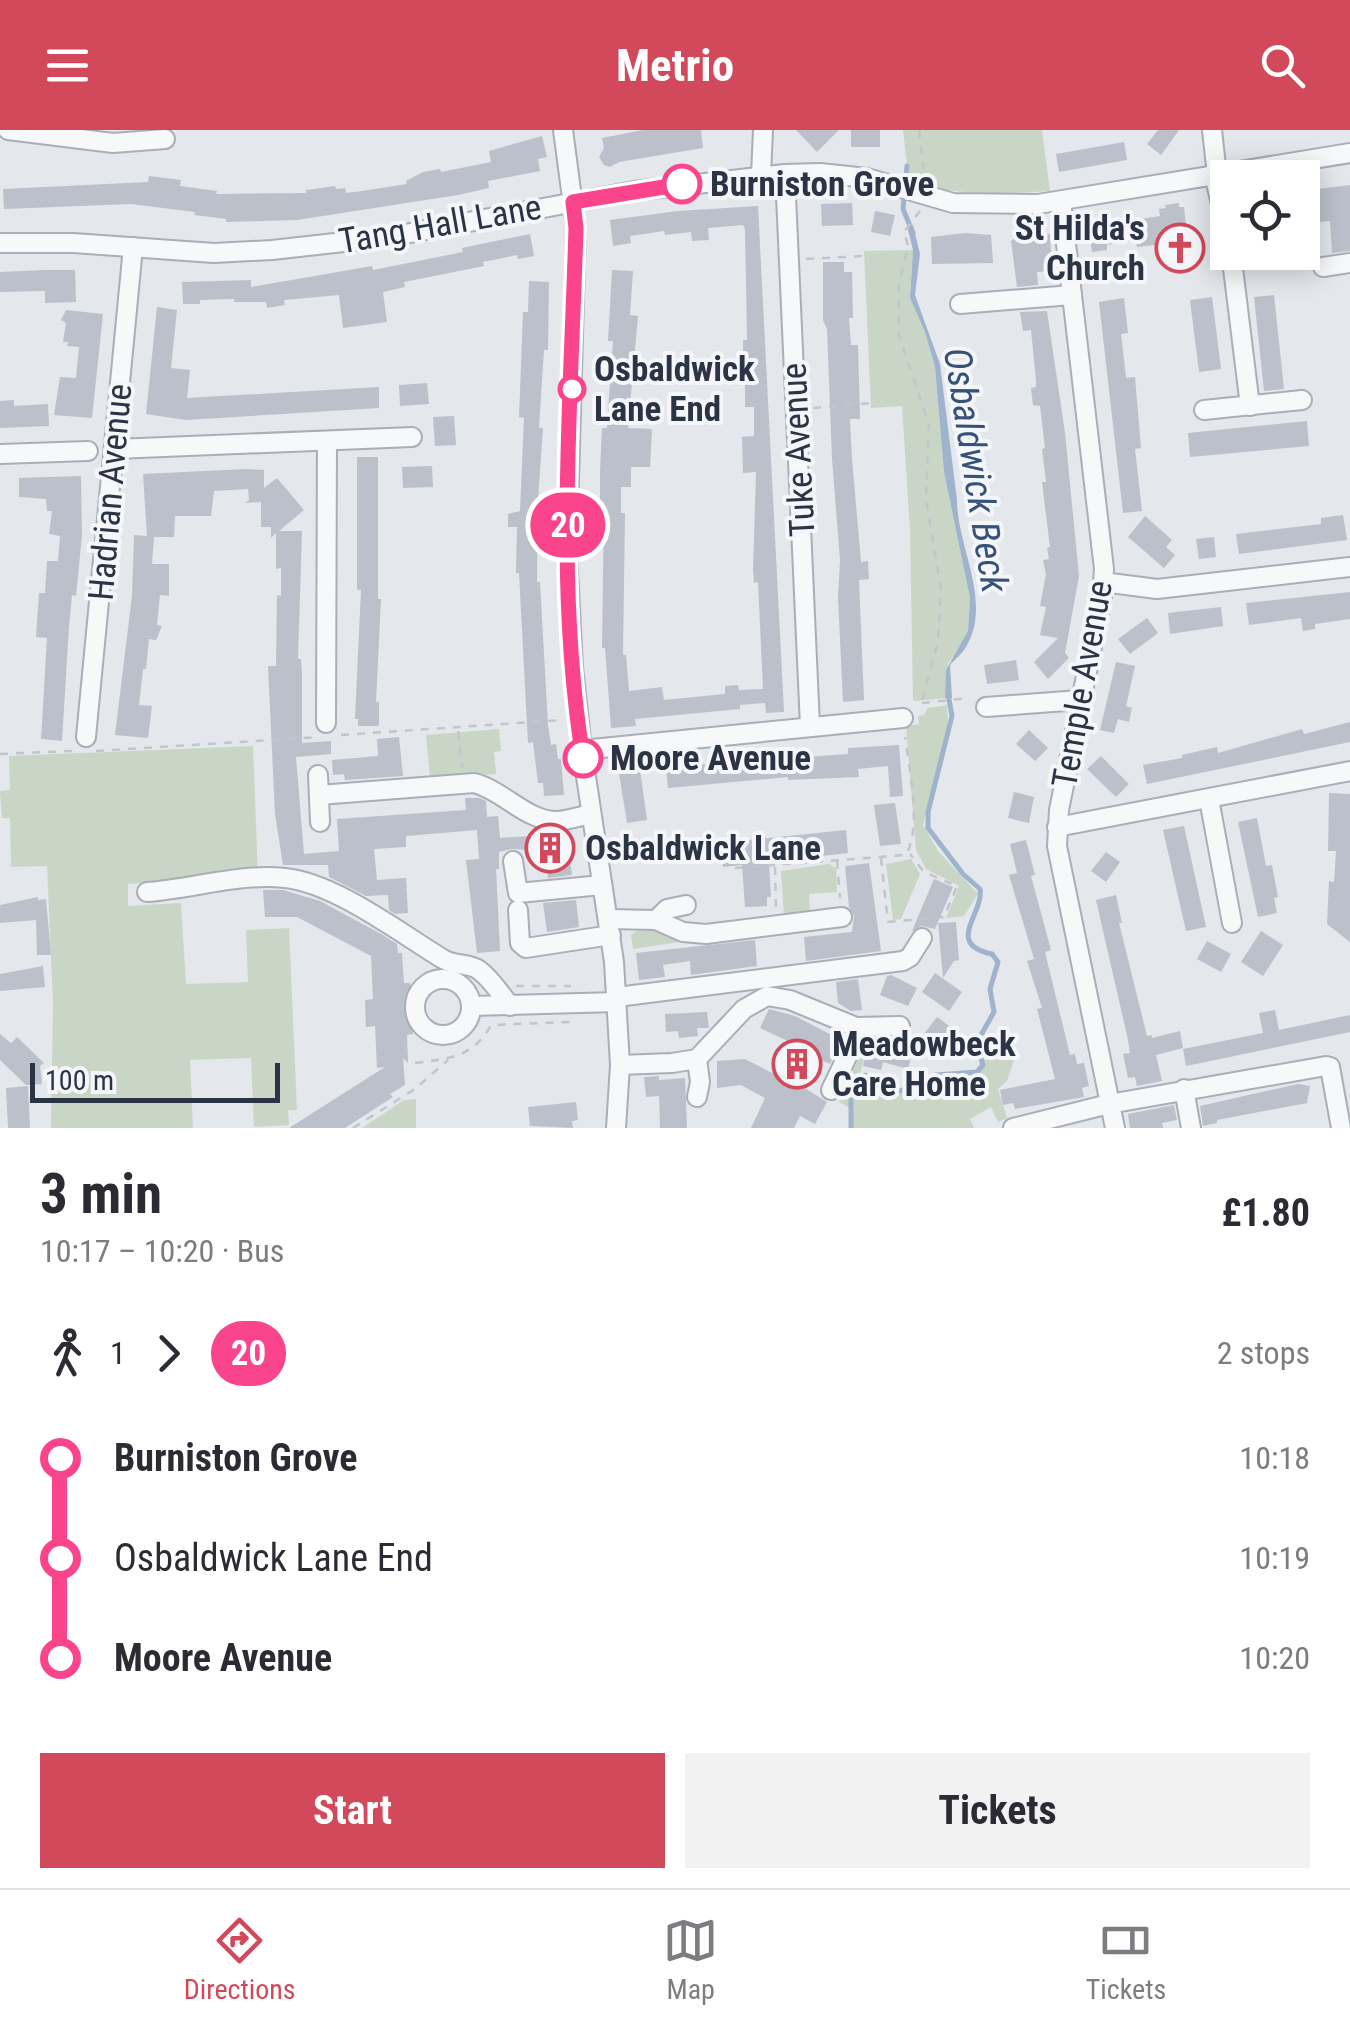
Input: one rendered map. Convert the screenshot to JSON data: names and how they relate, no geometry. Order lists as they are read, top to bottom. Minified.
{"streets":{"street":["Tang Hall Lane","Tuke Avenue","Hadrian Avenue","Temple Avenue"]},"crossings":[["Tang Hall Lane","Tuke Avenue"],["Tang Hall Lane","Hadrian Avenue"],["Tang Hall Lane","Temple Avenue"]],"water":["Osbaldwick Beck"],"places":{"other":["Burniston Grove","Osbaldwick Lane End","Moore Avenue"],"church":["St Hilda's Church"],"building":["Osbaldwick Lane","Meadowbeck Care Home"]},"lines":["bus line 20"],"scale_bar":"100 m","page":{"header":"Metrio","on_map":"20","scale":"100 m","heading":["3 min","10:17 – 10:20 · Bus","£1.80"],"legs":["1","20","2 stops"],"list":[{"name":"Burniston Grove","value":"10:18"},{"name":"Osbaldwick Lane End","value":"10:19"},{"name":"Moore Avenue","value":"10:20"}],"buttons":["Start","Tickets"],"tabs":["Directions","Map","Tickets"]}}
